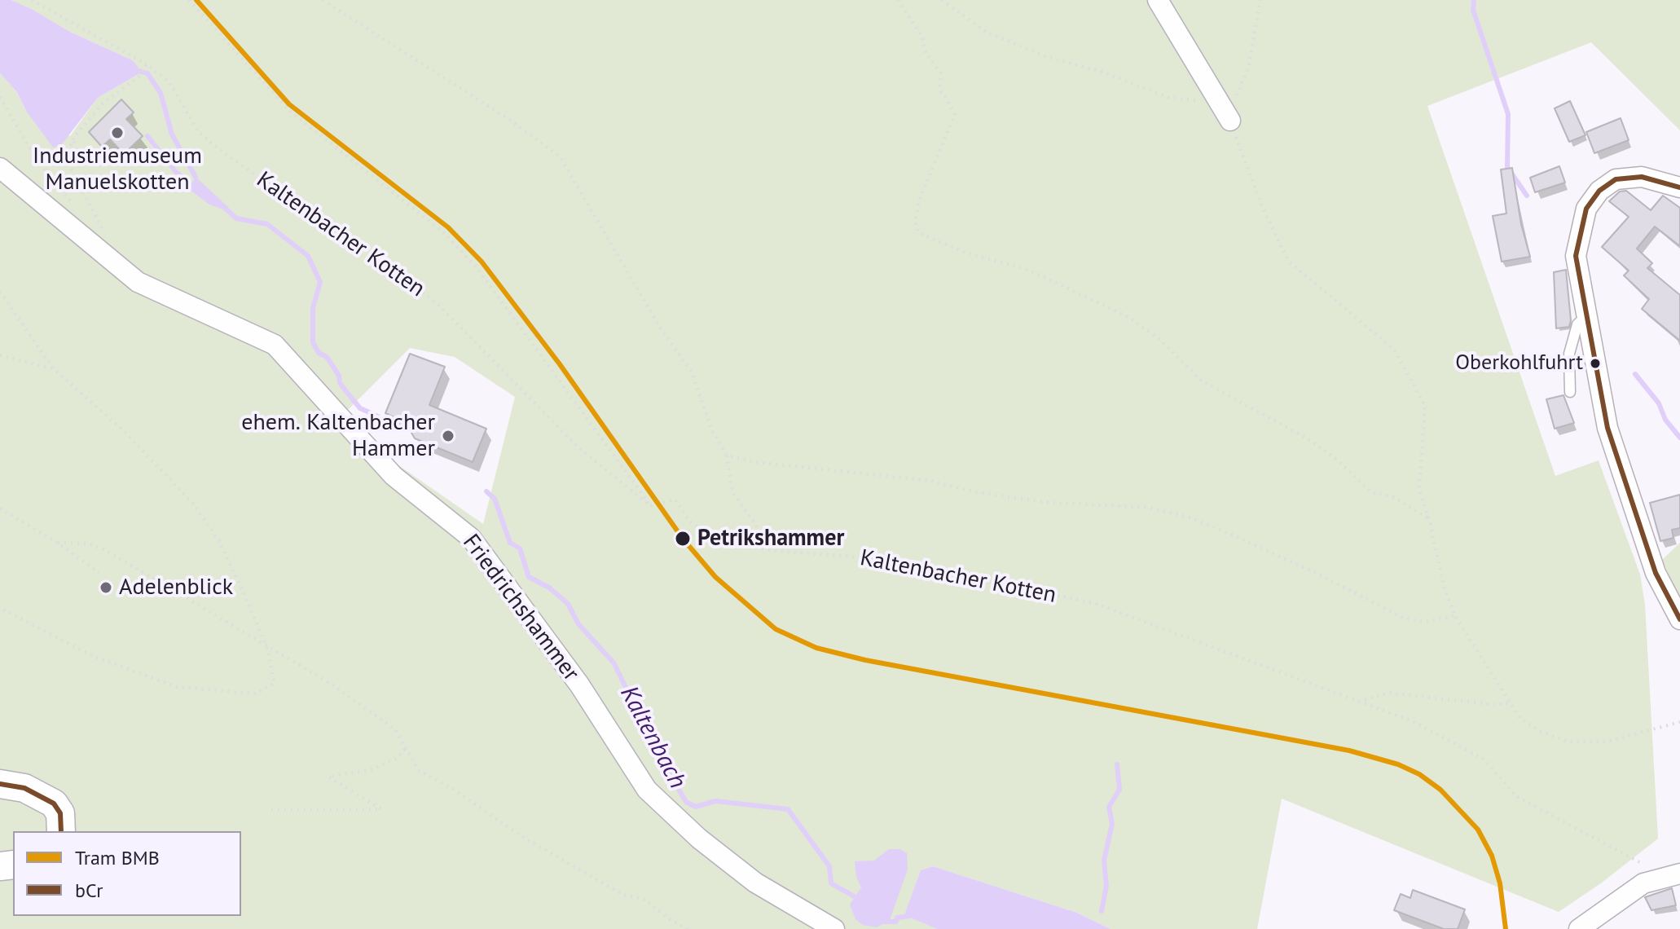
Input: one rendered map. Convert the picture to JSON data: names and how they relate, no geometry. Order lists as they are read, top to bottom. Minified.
{"streets":{"street":["Friedrichshammer"],"path":["Kaltenbacher Kotten"]},"water":["Kaltenbach"],"places":["Industriemuseum Manuelskotten","Oberkohlfuhrt","ehem. Kaltenbacher Hammer","Petrikshammer","Adelenblick"],"lines":["tram line BMB","transit line bCr"],"legend":["Tram BMB","bCr"]}
